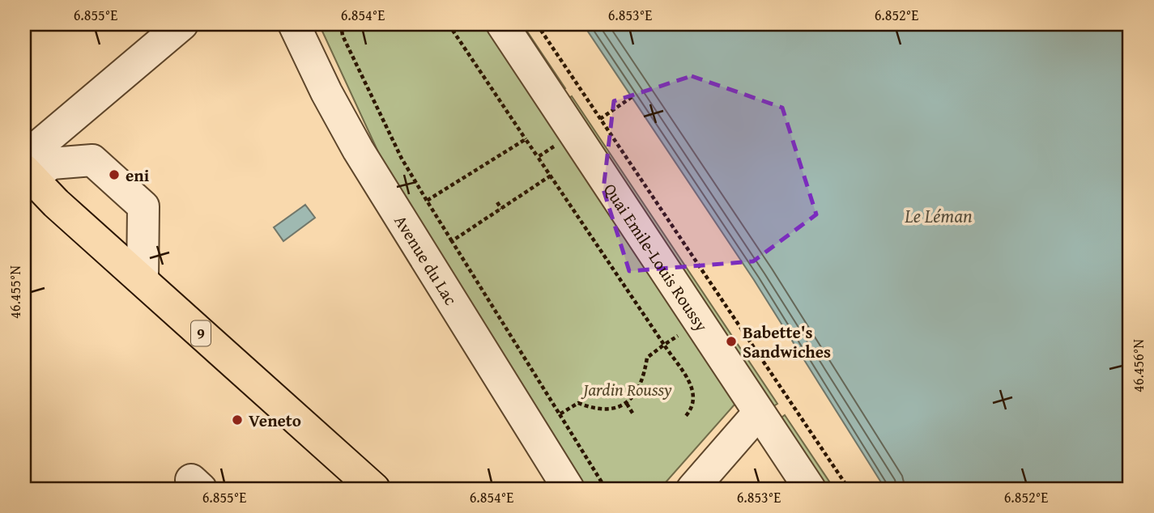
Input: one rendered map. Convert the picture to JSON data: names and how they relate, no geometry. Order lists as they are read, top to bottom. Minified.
{"streets":{"main road":["9"],"street":["Quai Emile-Louis Roussy","Avenue du Lac"]},"water":["Le Léman"],"parks":["Jardin Roussy"],"places":["eni","Babette's Sandwiches","Veneto"],"coordinates":["6.855°E","6.854°E","6.853°E","6.852°E","46.455°N","46.456°N"]}
